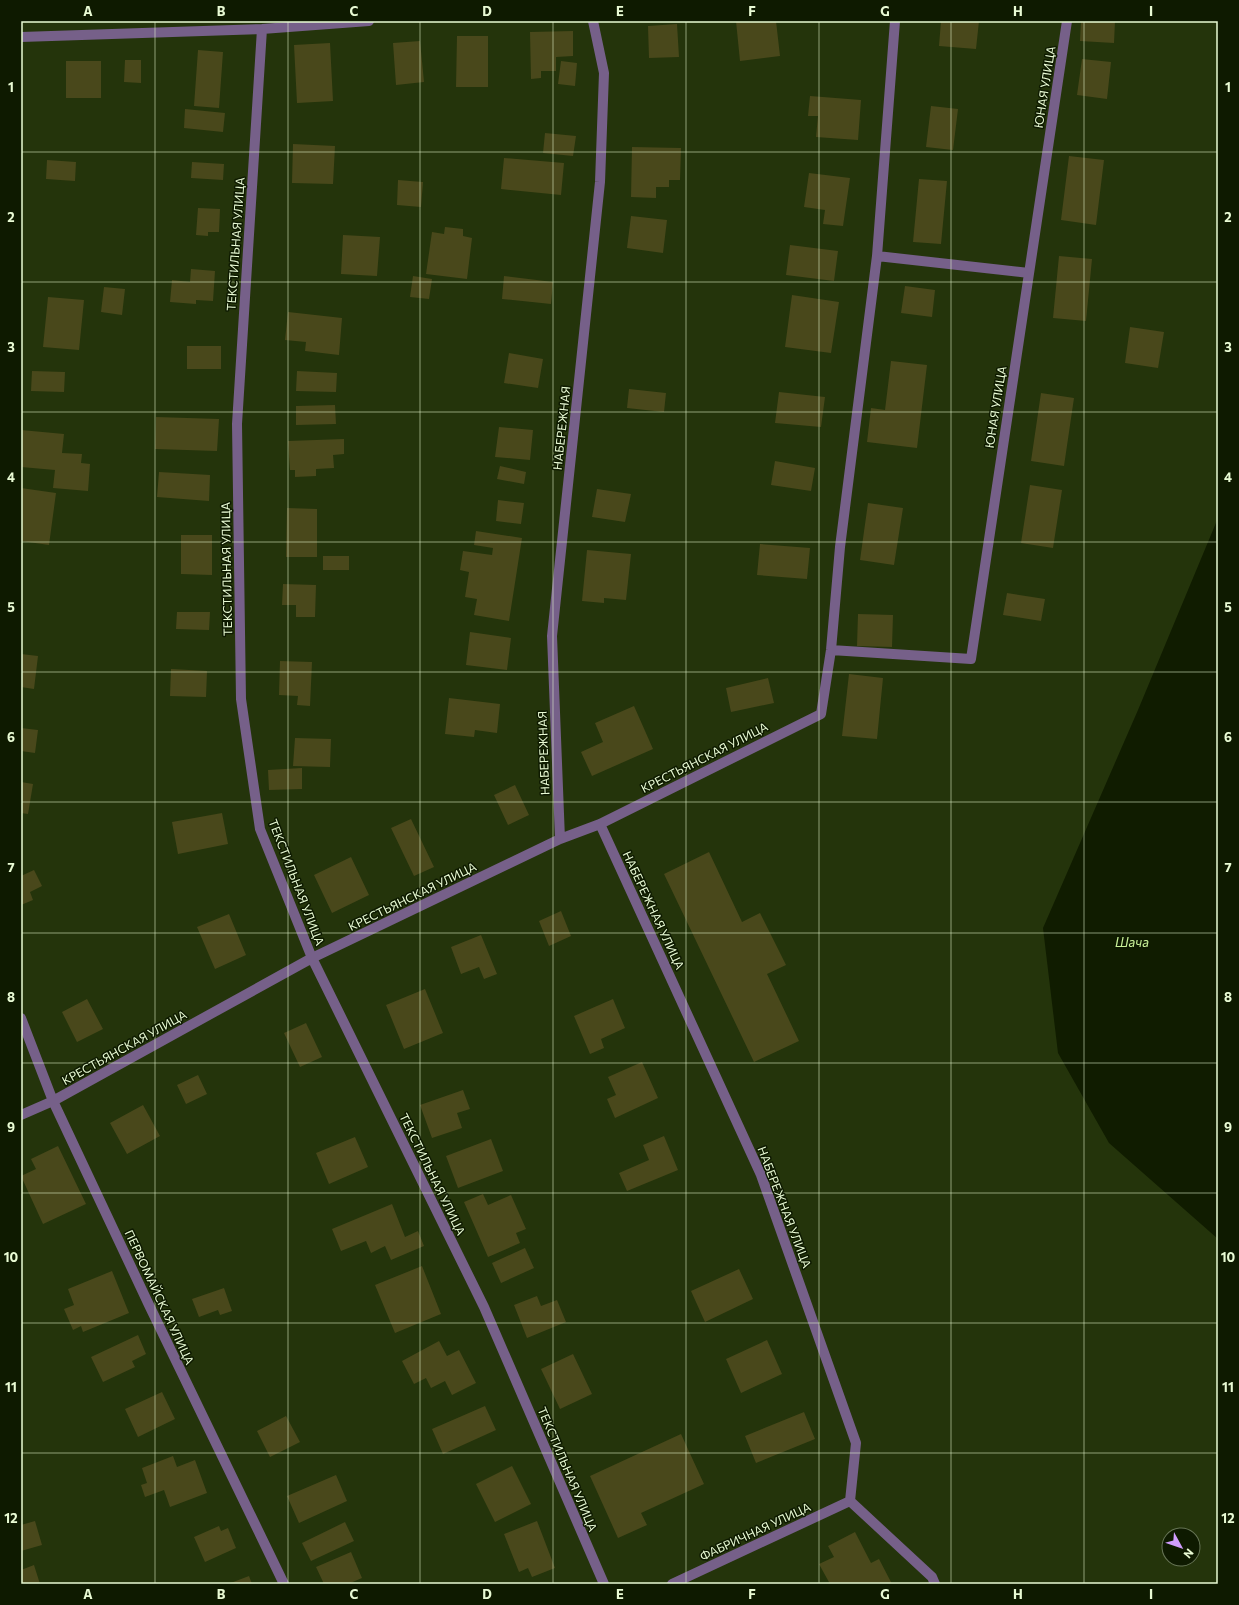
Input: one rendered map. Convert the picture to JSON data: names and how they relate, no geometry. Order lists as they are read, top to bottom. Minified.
{"streets":{"street":["ЮНАЯ УЛИЦА","ТЕКСТИЛЬНАЯ УЛИЦА","НАБЕРЕЖНАЯ","КРЕСТЬЯНСКАЯ УЛИЦА","НАБЕРЕЖНАЯ УЛИЦА","ПЕРВОМАЙСКАЯ УЛИЦА","ФАБРИЧНАЯ УЛИЦА"]},"crossings":[["ЮНАЯ УЛИЦА","КРЕСТЬЯНСКАЯ УЛИЦА"],["ТЕКСТИЛЬНАЯ УЛИЦА","КРЕСТЬЯНСКАЯ УЛИЦА"],["НАБЕРЕЖНАЯ","КРЕСТЬЯНСКАЯ УЛИЦА"],["КРЕСТЬЯНСКАЯ УЛИЦА","НАБЕРЕЖНАЯ УЛИЦА"],["КРЕСТЬЯНСКАЯ УЛИЦА","ПЕРВОМАЙСКАЯ УЛИЦА"],["НАБЕРЕЖНАЯ УЛИЦА","ФАБРИЧНАЯ УЛИЦА"]],"water":["Шача"],"north":"bottom right","grid":{"columns":["A","B","C","D","E","F","G","H","I"],"rows":["1","2","3","4","5","6","7","8","9","10","11","12"]}}
